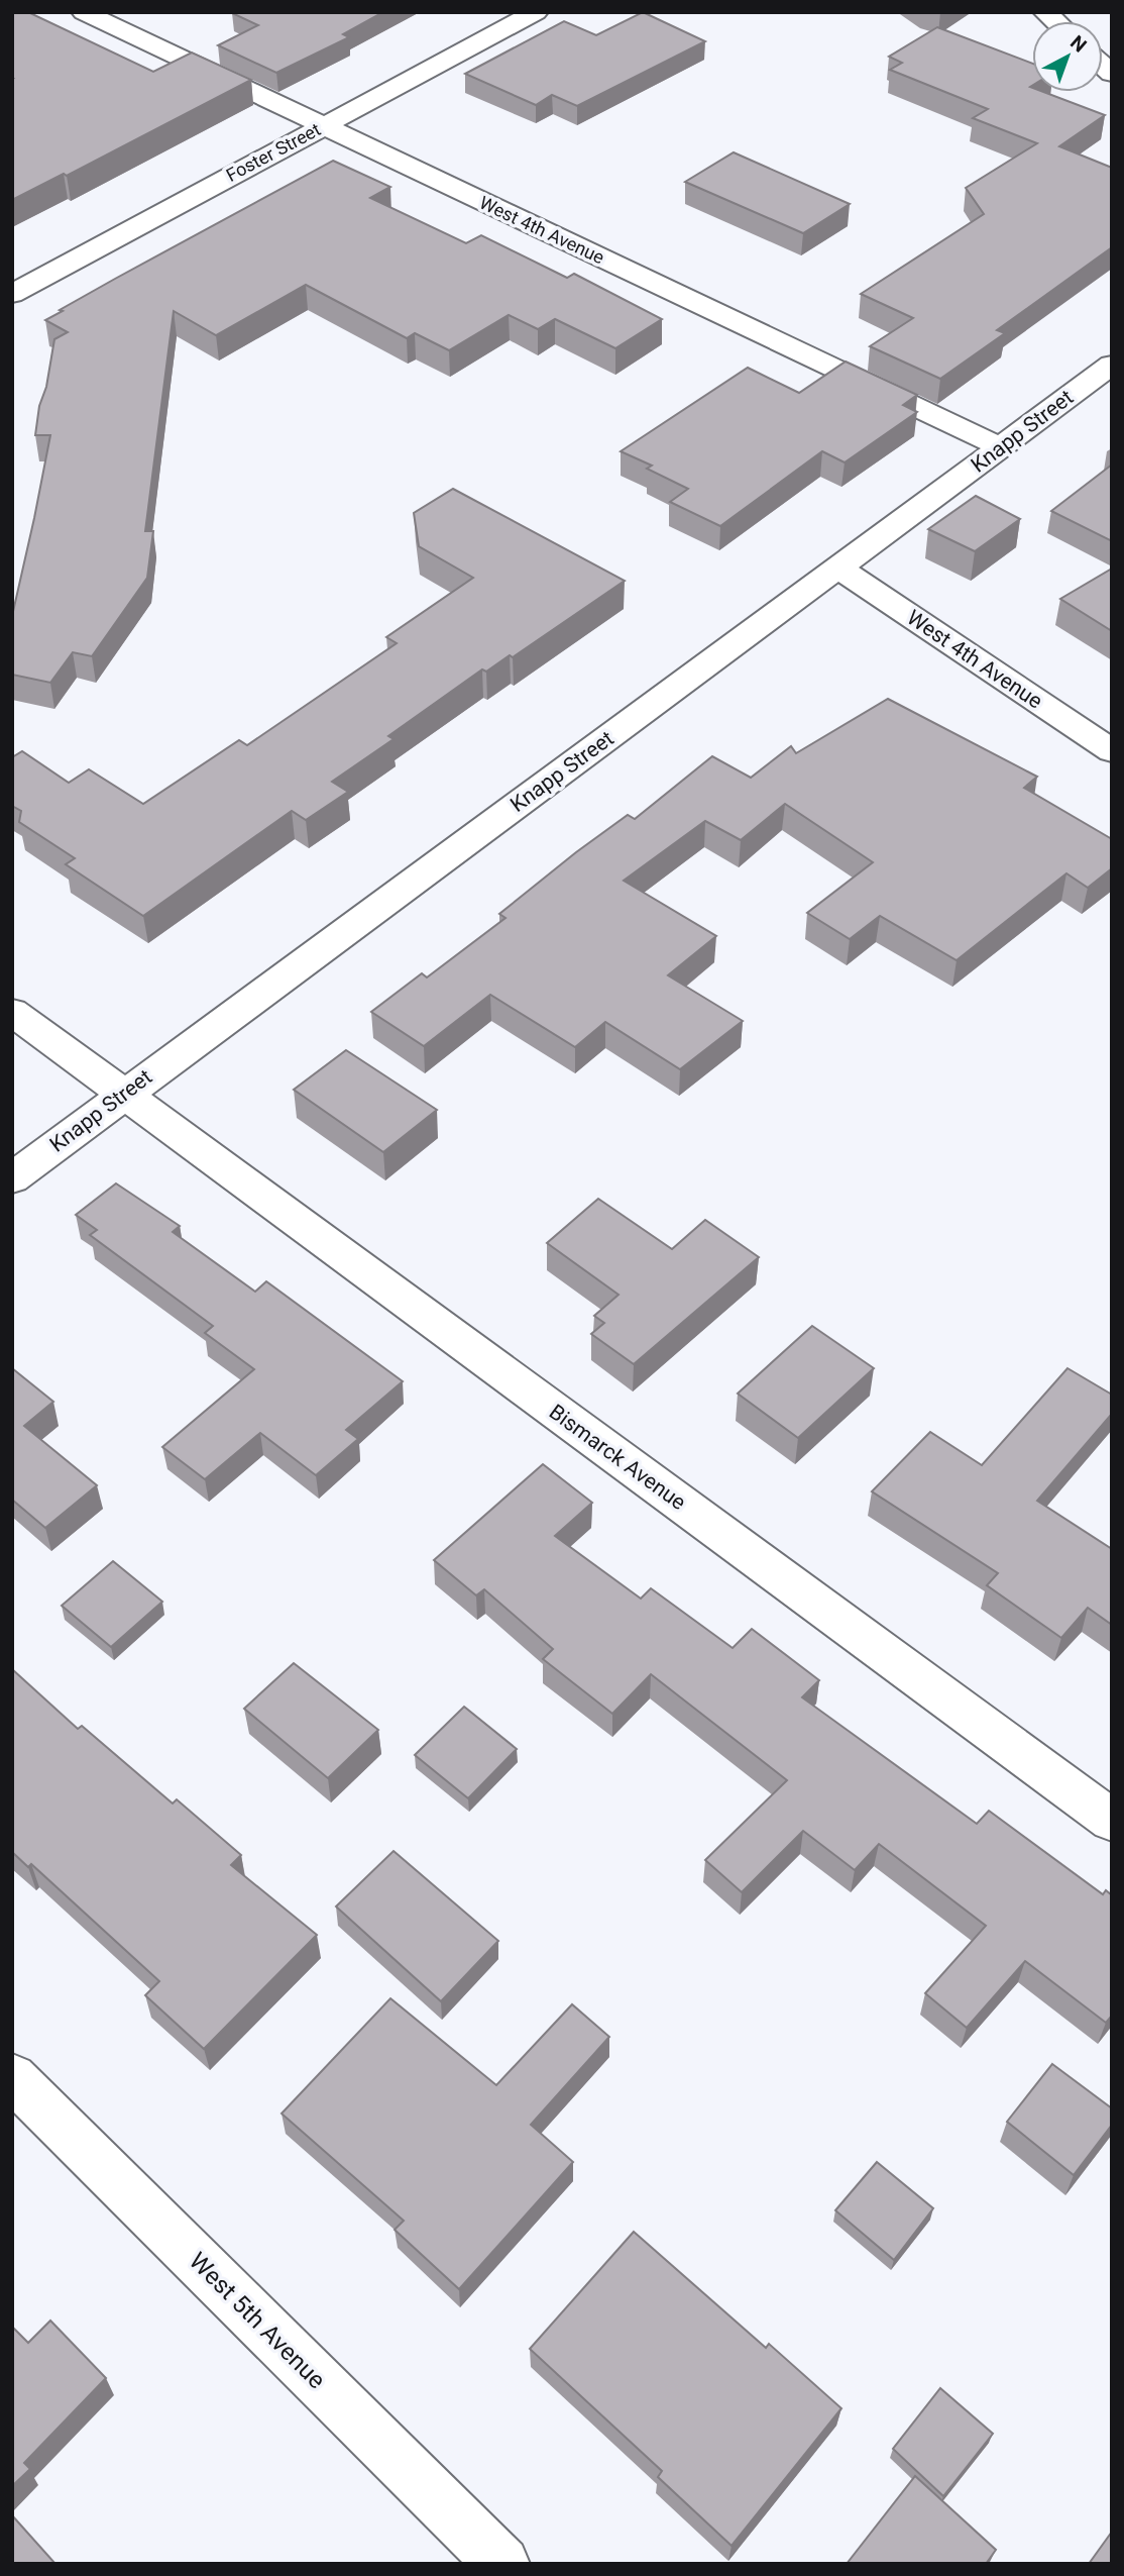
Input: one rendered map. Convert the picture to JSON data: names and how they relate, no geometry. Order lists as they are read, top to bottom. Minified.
{"streets":{"street":["Foster Street","West 4th Avenue","Knapp Street","Bismarck Avenue","West 5th Avenue"]},"crossings":[["Foster Street","West 4th Avenue"],["West 4th Avenue","Knapp Street"],["Knapp Street","Bismarck Avenue"]],"north":"top right"}
